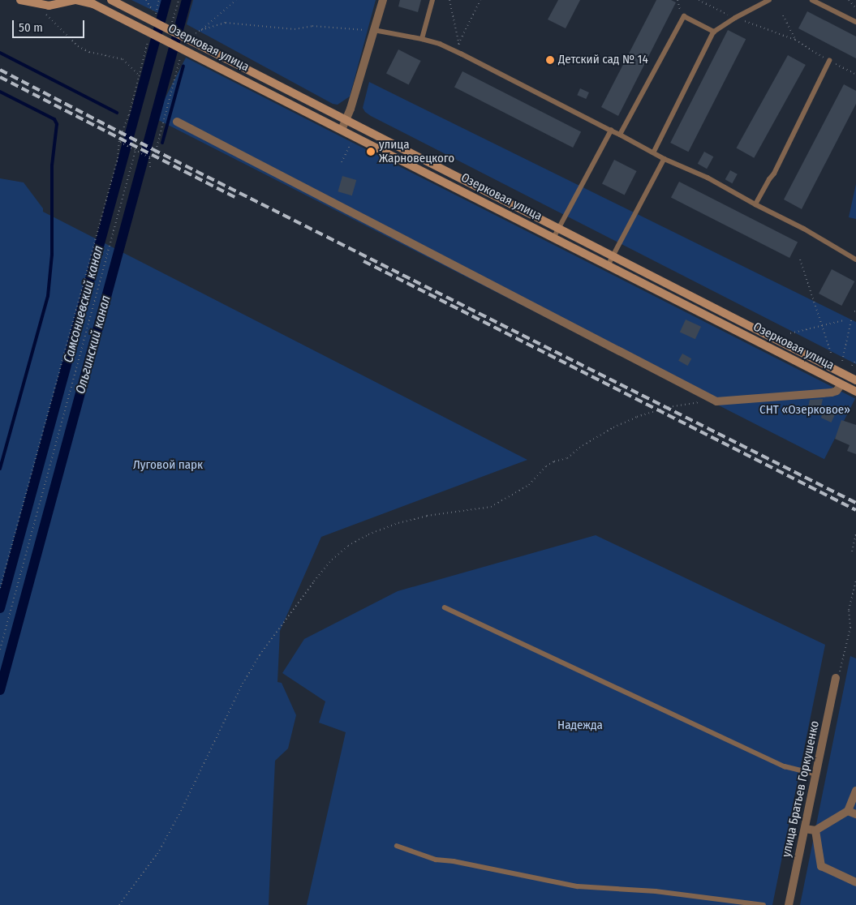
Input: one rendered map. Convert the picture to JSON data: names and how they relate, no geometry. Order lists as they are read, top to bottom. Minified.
{"streets":{"street":["Озерковая улица","улица Братьев Горкушенко"]},"water":["Самсониевский канал","Ольгинский канал"],"parks":["СНТ «Озерковое»","Луговой парк","Надежда"],"places":["Детский сад № 14","улица Жарновецкого"],"scale_bar":"50 m"}
